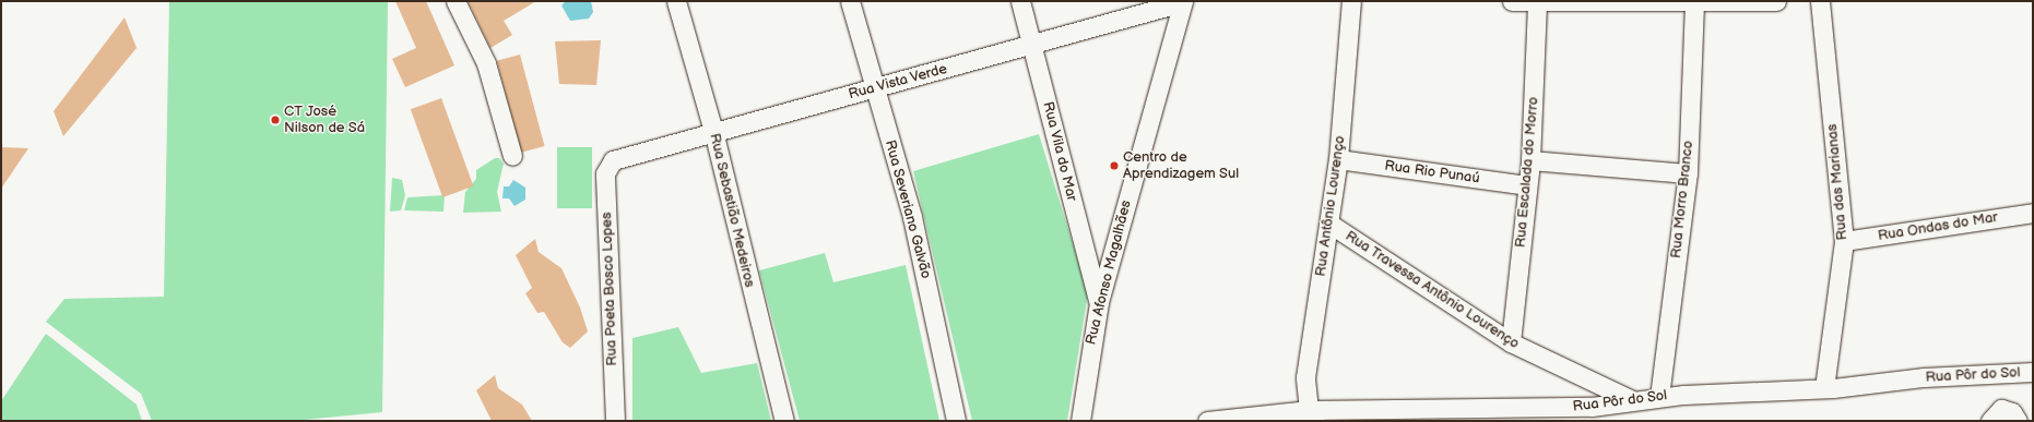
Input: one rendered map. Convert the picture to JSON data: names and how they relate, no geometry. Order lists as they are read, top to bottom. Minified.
{"streets":{"street":["Rua Vista Verde","Rua Vila do Mar","Rua Rio Punaú","Rua Escalada do Morro","Rua das Marianas","Rua Morro Branco","Rua Antônio Lourenço","Rua Severiano Galvão","Rua Sebastião Medeiros","Rua Ondas do Mar","Rua Afonso Magalhães","Rua Poeta Bosco Lopes","Rua Travessa Antônio Lourenço","Rua Pôr do Sol"]},"crossings":[["Rua Vista Verde","Rua Vila do Mar"],["Rua Vista Verde","Rua Severiano Galvão"],["Rua Vista Verde","Rua Sebastião Medeiros"],["Rua Vista Verde","Rua Afonso Magalhães"],["Rua Vista Verde","Rua Poeta Bosco Lopes"],["Rua Vila do Mar","Rua Afonso Magalhães"],["Rua Rio Punaú","Rua Escalada do Morro"],["Rua Rio Punaú","Rua Antônio Lourenço"],["Rua Escalada do Morro","Rua Travessa Antônio Lourenço"],["Rua das Marianas","Rua Ondas do Mar"],["Rua das Marianas","Rua Pôr do Sol"],["Rua Morro Branco","Rua Pôr do Sol"],["Rua Antônio Lourenço","Rua Travessa Antônio Lourenço"],["Rua Antônio Lourenço","Rua Pôr do Sol"],["Rua Travessa Antônio Lourenço","Rua Pôr do Sol"]],"places":["CT José Nilson de Sá","Centro de Aprendizagem Sul"]}
